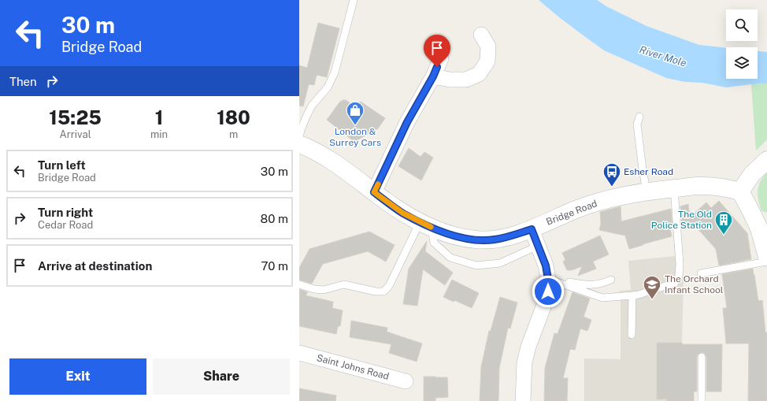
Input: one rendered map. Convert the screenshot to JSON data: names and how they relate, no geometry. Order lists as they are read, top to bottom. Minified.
{"streets":{"main road":["Bridge Road"],"street":["Saint Johns Road"]},"water":["River Mole"],"places":{"shop":["London & Surrey Cars"],"bus stop":["Esher Road"],"building":["The Old Police Station"],"school or university":["The Orchard Infant School"]},"page":{"turn":["30 m","Bridge Road"],"then":"Then","eta":["15:25","Arrival","1","min","180","m"],"list":[{"name":"Turn left","note":"Bridge Road","value":"30 m"},{"name":"Turn right","note":"Cedar Road","value":"80 m"},{"name":"Arrive at destination","value":"70 m"}],"buttons":["Exit","Share"]}}
